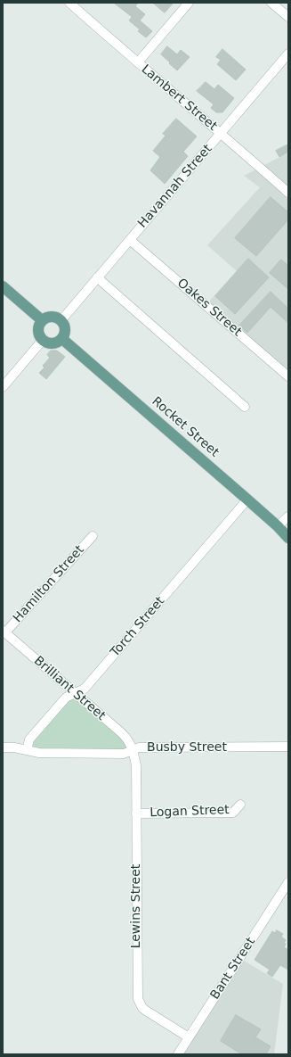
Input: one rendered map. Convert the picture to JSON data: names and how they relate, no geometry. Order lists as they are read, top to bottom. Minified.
{"streets":{"main road":["Rocket Street"],"street":["Lambert Street","Havannah Street","Oakes Street","Hamilton Street","Torch Street","Brilliant Street","Busby Street","Logan Street","Lewins Street","Bant Street"]},"crossings":[["Lambert Street","Havannah Street"],["Havannah Street","Oakes Street"],["Havannah Street","Rocket Street"],["Rocket Street","Torch Street"],["Hamilton Street","Brilliant Street"],["Torch Street","Brilliant Street"],["Torch Street","Busby Street"],["Brilliant Street","Busby Street"],["Brilliant Street","Lewins Street"],["Busby Street","Lewins Street"],["Logan Street","Lewins Street"],["Lewins Street","Bant Street"]]}
